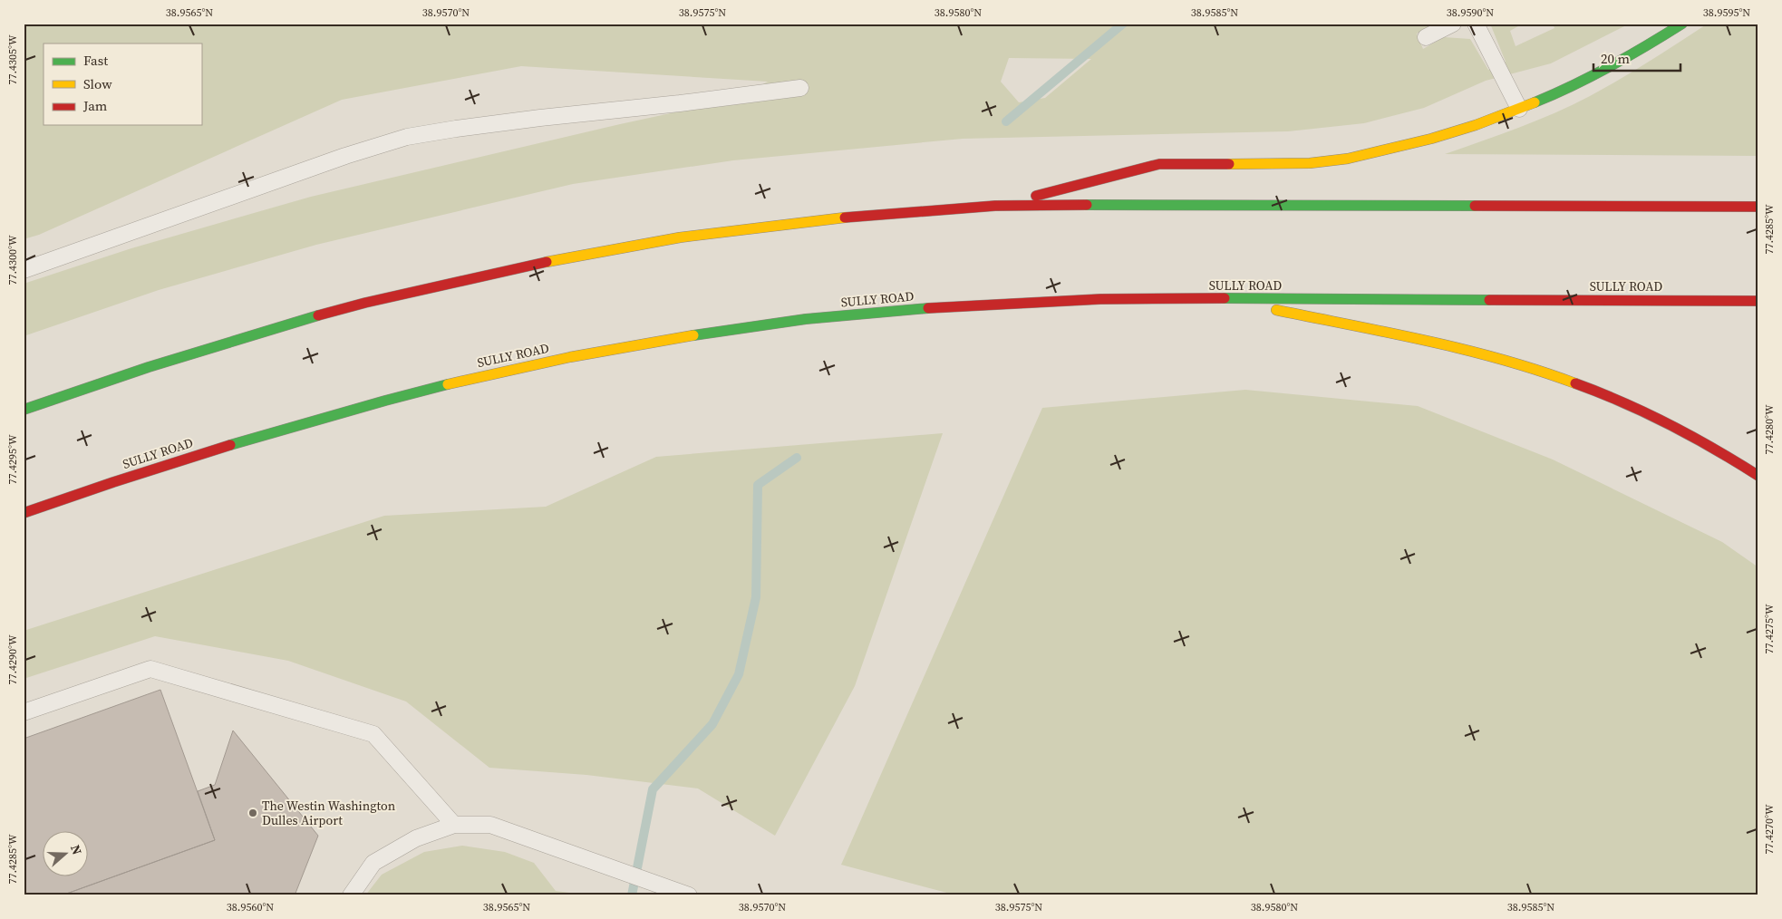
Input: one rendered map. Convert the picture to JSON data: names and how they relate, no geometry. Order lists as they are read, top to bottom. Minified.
{"streets":{"highway":["SULLY ROAD"]},"places":["The Westin Washington Dulles Airport"],"legend":["Fast","Slow","Jam"],"scale_bar":"20 m","north":"right","coordinates":["38.9565°N","38.9570°N","38.9575°N","38.9580°N","38.9585°N","38.9590°N","38.9595°N","77.4305°W","77.4285°W","77.4300°W","77.4280°W","77.4295°W","77.4275°W","77.4290°W","77.4270°W","38.9560°N"]}
